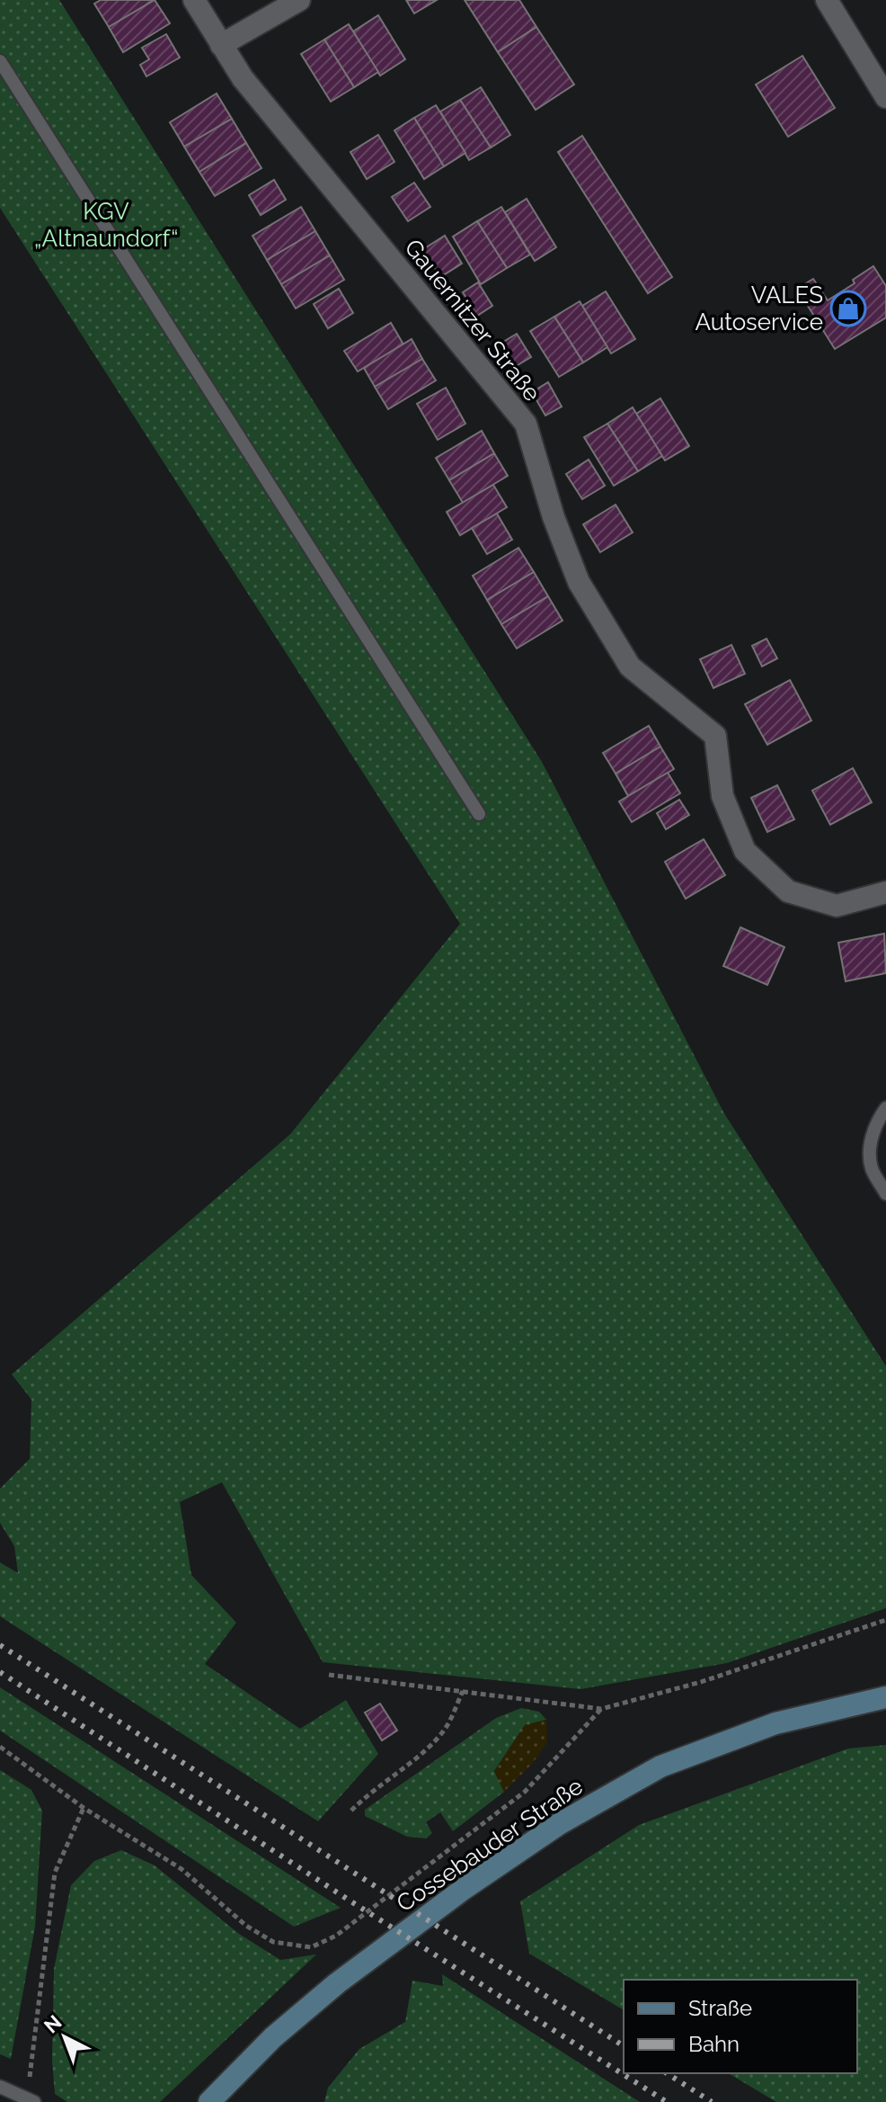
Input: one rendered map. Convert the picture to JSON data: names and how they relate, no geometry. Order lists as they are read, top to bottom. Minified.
{"streets":{"street":["Gauernitzer Straße","Cossebauder Straße"]},"parks":["KGV „Altnaundorf“"],"places":{"shop":["VALES Autoservice"]},"legend":["Straße","Bahn"],"north":"top left"}
